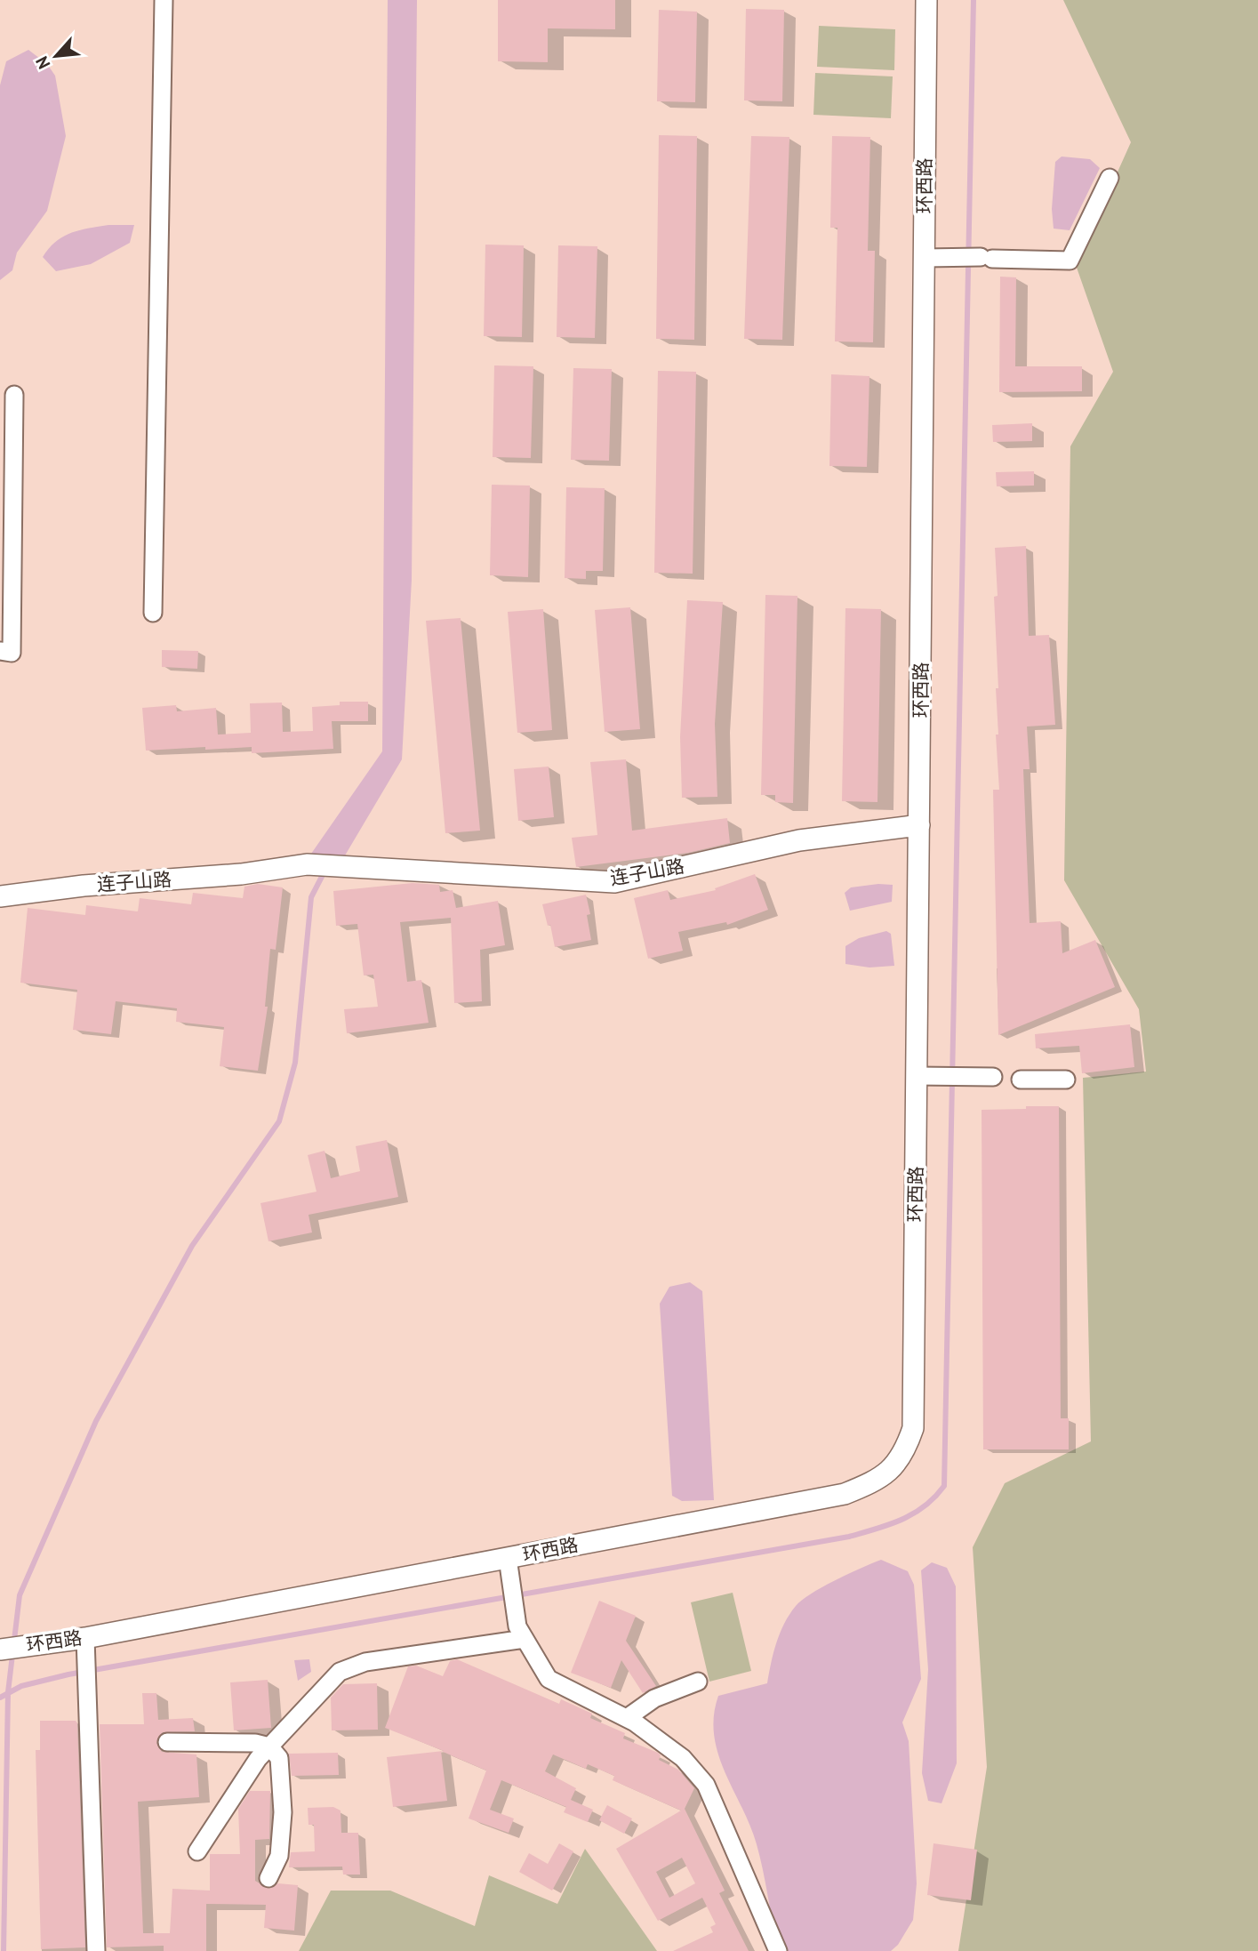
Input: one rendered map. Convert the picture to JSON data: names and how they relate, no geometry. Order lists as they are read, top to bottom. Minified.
{"streets":{"street":["环西路","连子山路"]},"crossings":[["环西路","连子山路"]],"north":"bottom left"}
